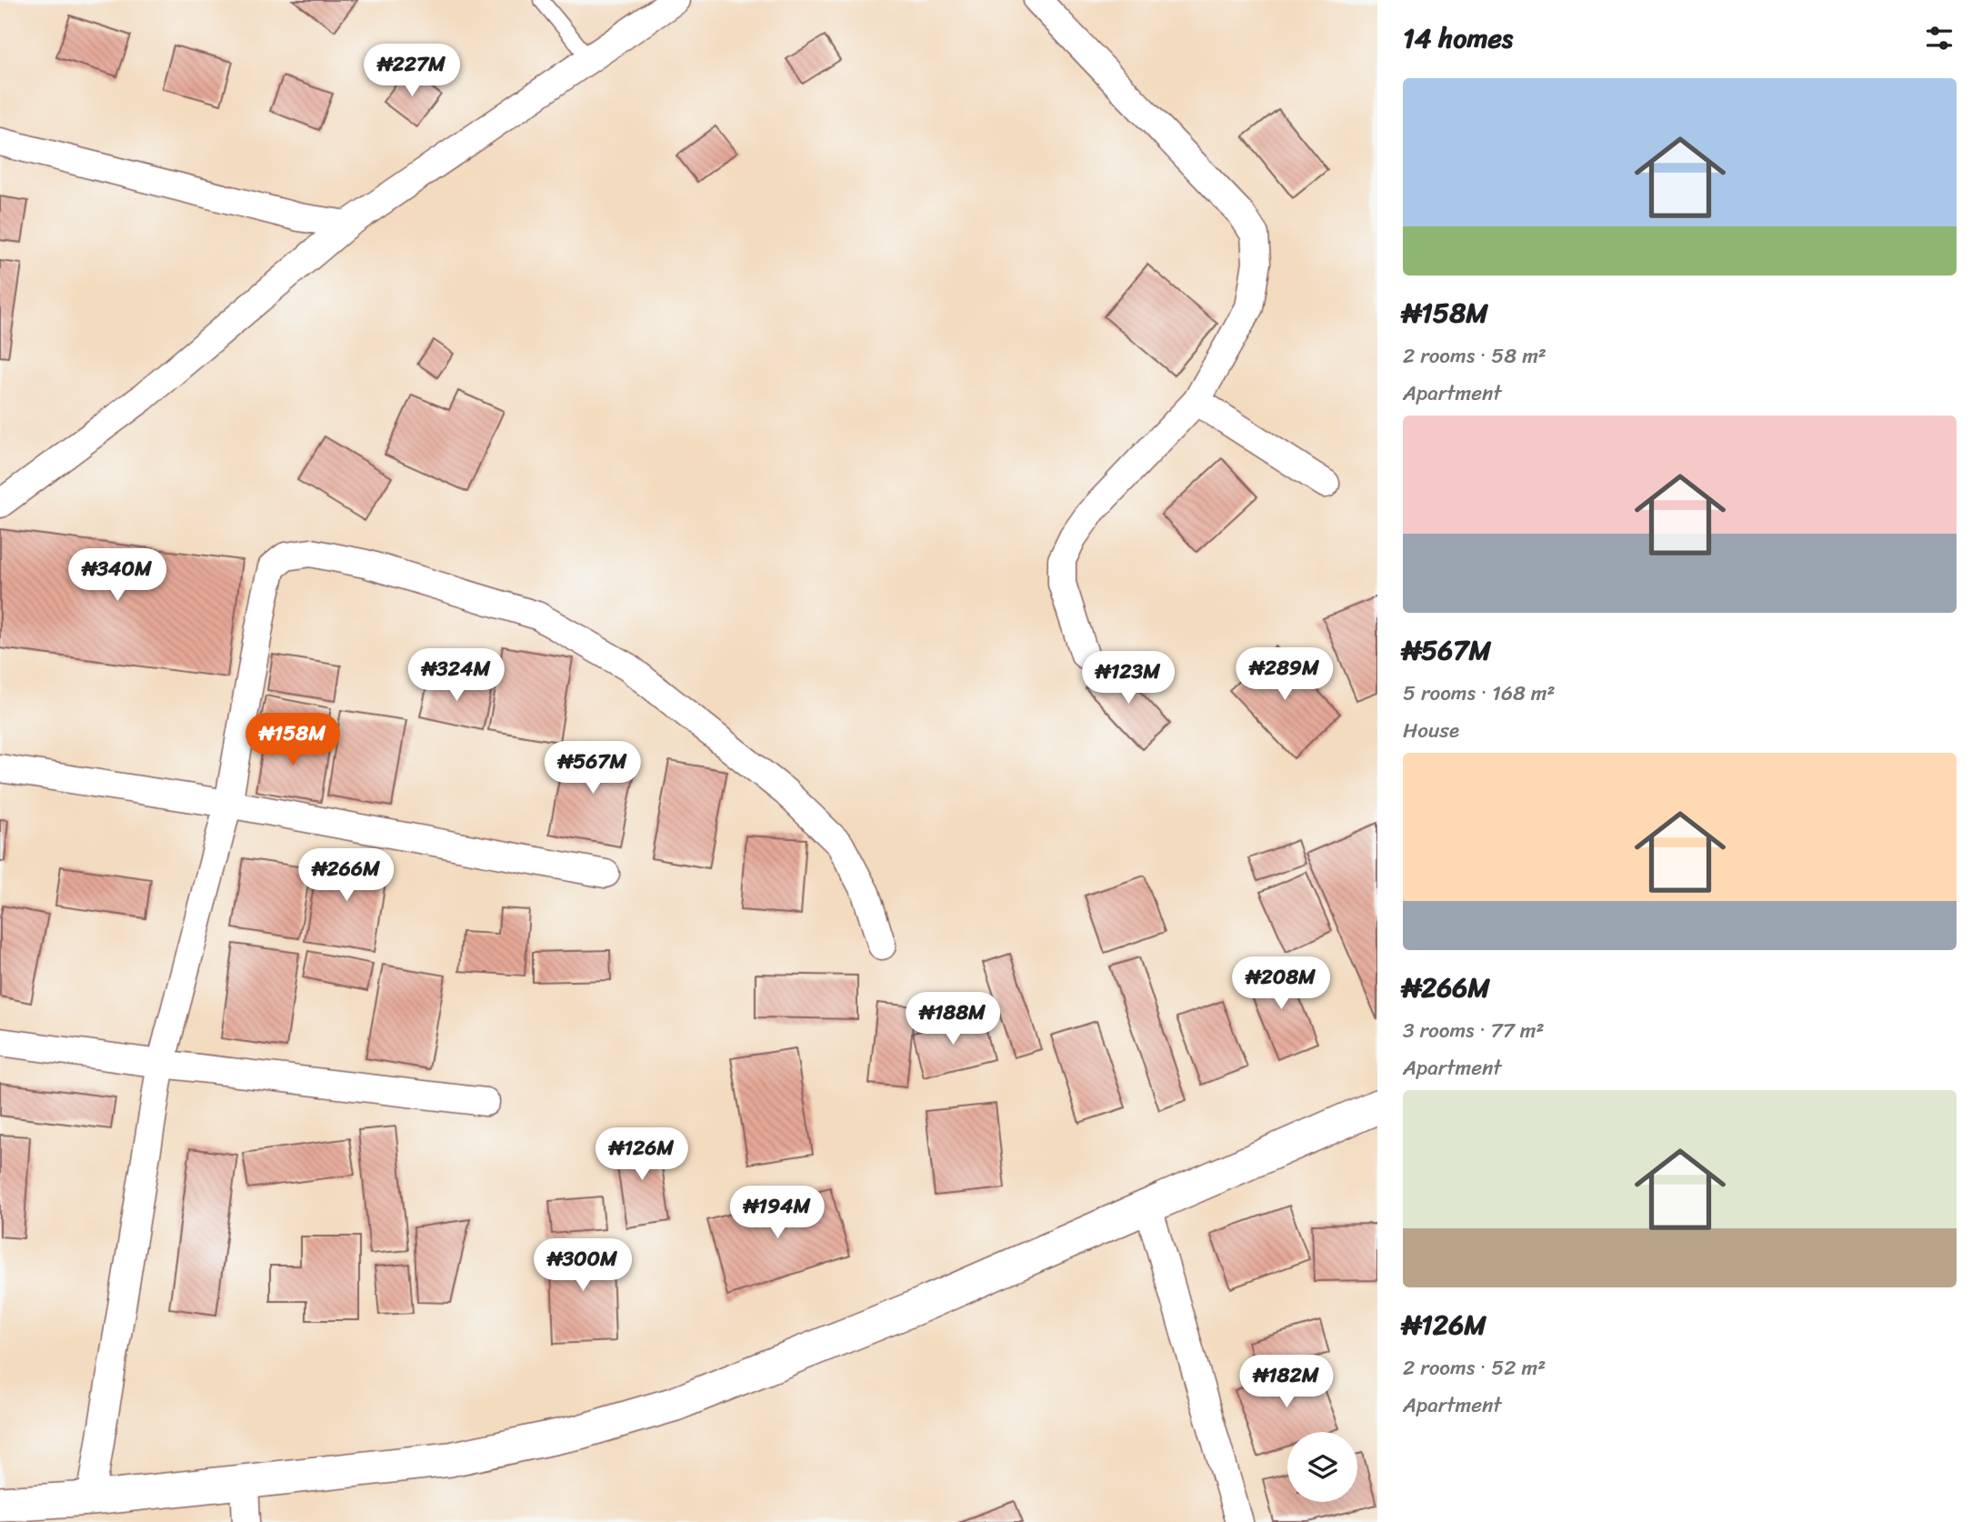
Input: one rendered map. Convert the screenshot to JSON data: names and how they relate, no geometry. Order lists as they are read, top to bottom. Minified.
{"page":{"heading":"14 homes","price":["₦227M","₦340M","₦289M","₦324M","₦123M","₦158M","₦567M","₦266M","₦208M","₦188M","₦126M","₦194M","₦300M","₦182M"],"list":[{"name":"₦158M","note":"2 rooms · 58 m² · Apartment"},{"name":"₦567M","note":"5 rooms · 168 m² · House"},{"name":"₦266M","note":"3 rooms · 77 m² · Apartment"},{"name":"₦126M","note":"2 rooms · 52 m² · Apartment"}]}}
